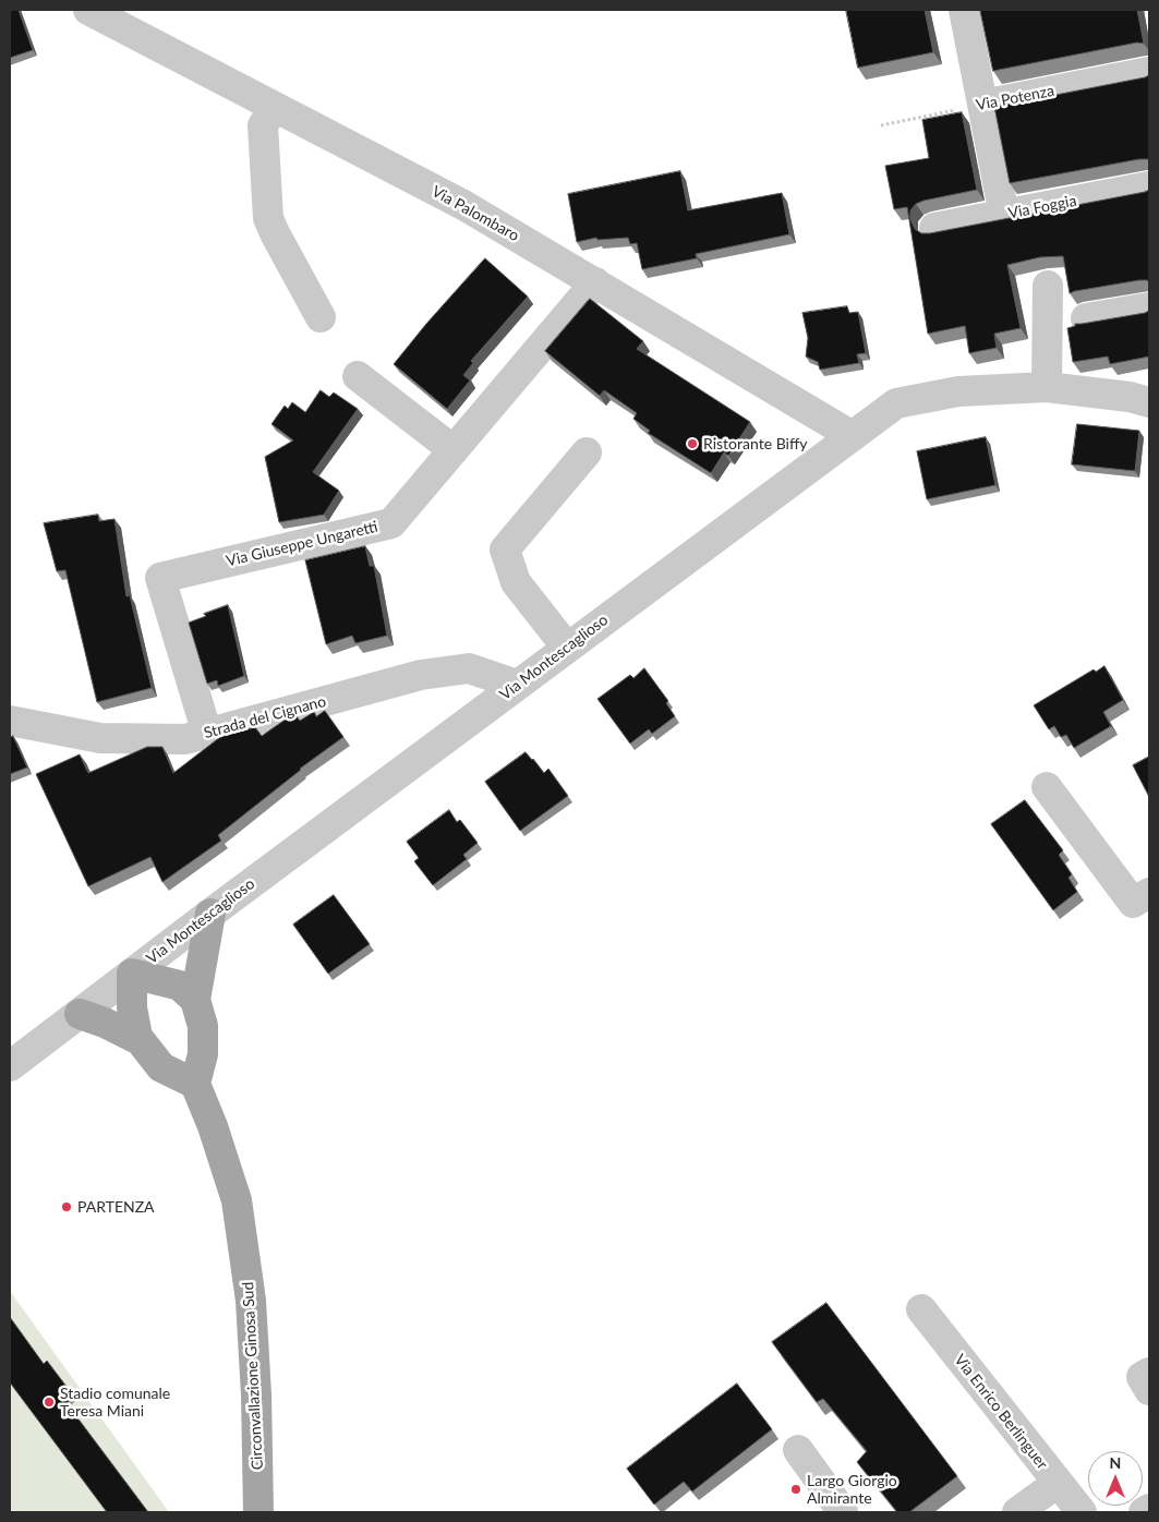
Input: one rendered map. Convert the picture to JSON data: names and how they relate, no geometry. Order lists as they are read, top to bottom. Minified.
{"streets":{"main road":["Circonvallazione Ginosa Sud"],"street":["Via Potenza","Via Foggia","Via Palombaro","Via Giuseppe Ungaretti","Via Montescaglioso","Strada del Cignano","Via Enrico Berlinguer"]},"crossings":[["Via Palombaro","Via Giuseppe Ungaretti"],["Via Palombaro","Via Montescaglioso"],["Via Giuseppe Ungaretti","Strada del Cignano"],["Via Montescaglioso","Strada del Cignano"]],"places":["Ristorante Biffy","PARTENZA","Stadio comunale Teresa Miani","Largo Giorgio Almirante"],"north":"top"}
